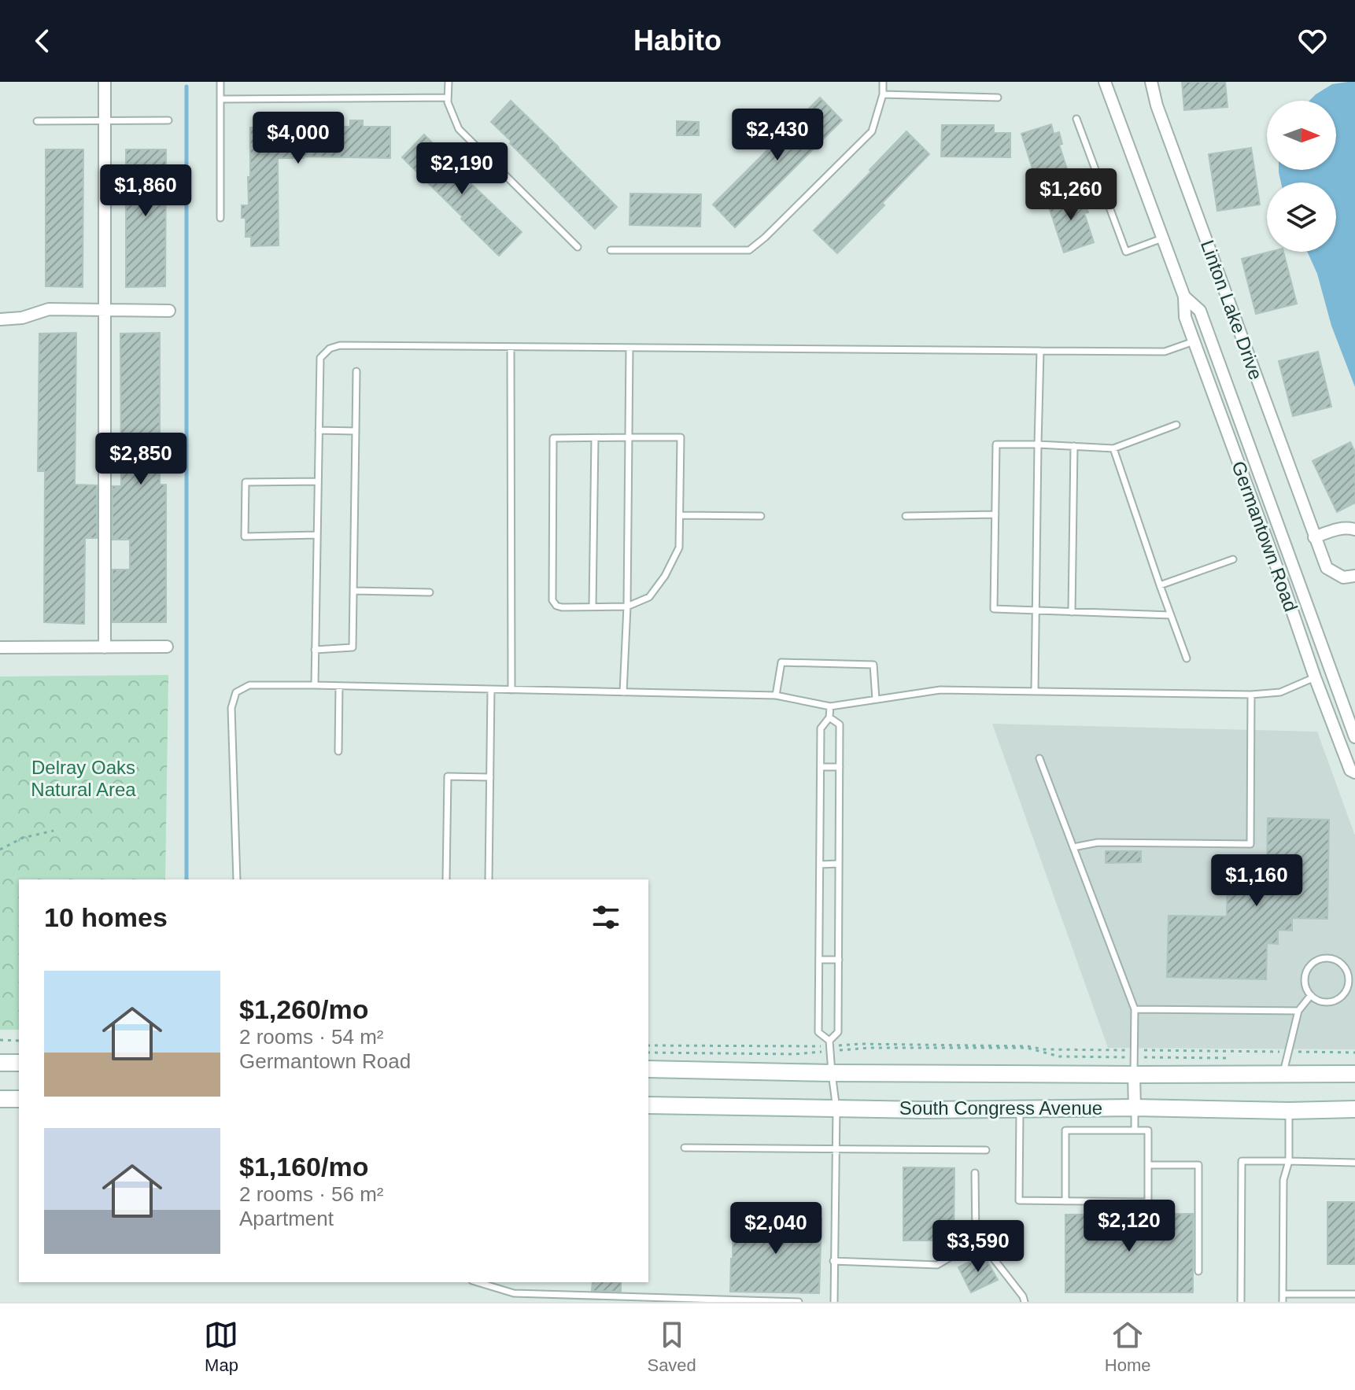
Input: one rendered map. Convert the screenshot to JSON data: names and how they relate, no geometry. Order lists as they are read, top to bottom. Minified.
{"streets":{"main road":["South Congress Avenue"],"street":["Linton Lake Drive","Germantown Road"]},"parks":["Delray Oaks Natural Area"],"north":"right","page":{"header":"Habito","price":["$2,430","$4,000","$2,190","$1,860","$1,260","$2,850","$1,160","$2,120","$2,040","$3,590"],"heading":"10 homes","list":[{"name":"$1,260/mo","note":"2 rooms · 54 m² · Germantown Road"},{"name":"$1,160/mo","note":"2 rooms · 56 m² · Apartment"}],"tabs":["Map","Saved","Home"]}}
